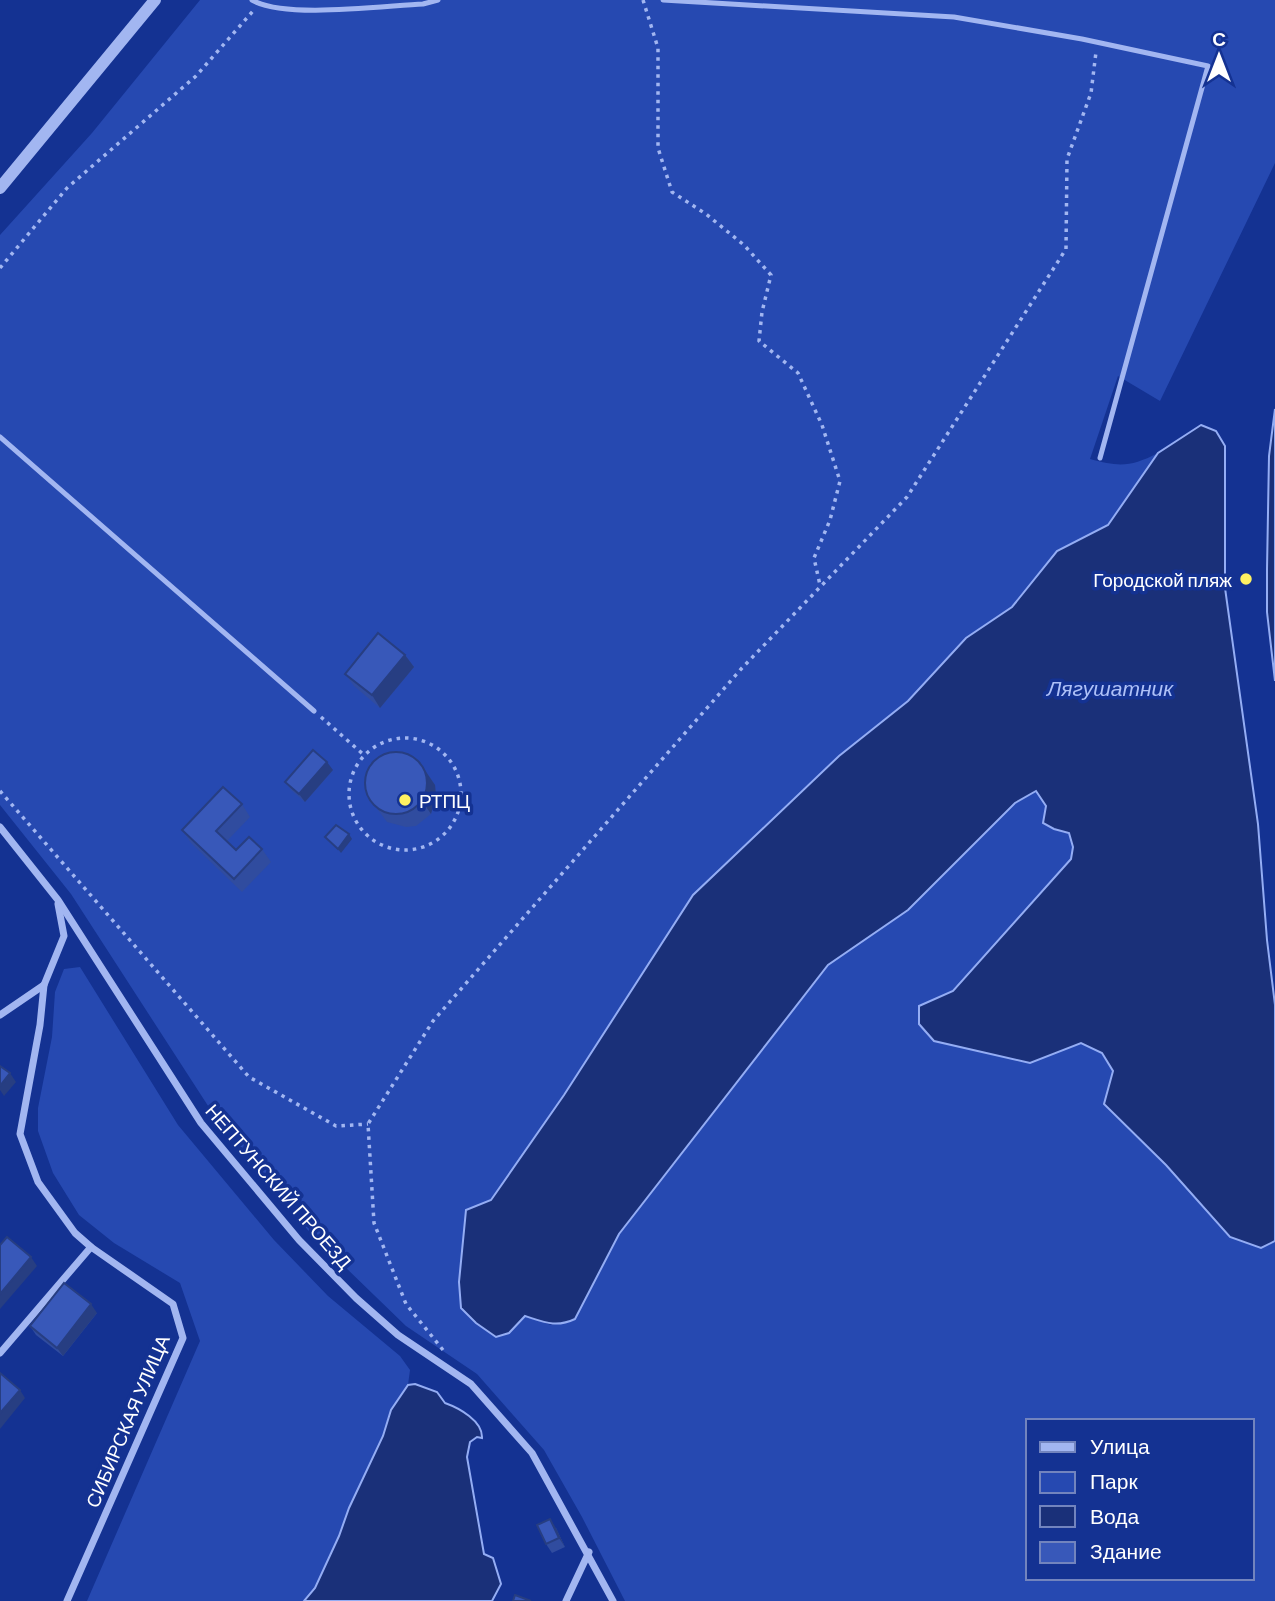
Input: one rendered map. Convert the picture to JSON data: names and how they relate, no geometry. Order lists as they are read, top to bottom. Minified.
{"streets":{"street":["НЕПТУНСКИЙ ПРОЕЗД","СИБИРСКАЯ УЛИЦА"]},"crossings":[["НЕПТУНСКИЙ ПРОЕЗД","СИБИРСКАЯ УЛИЦА"]],"water":["Лягушатник"],"places":["Городской пляж","РТПЦ"],"legend":["Улица","Парк","Вода","Здание"],"north":"top"}
